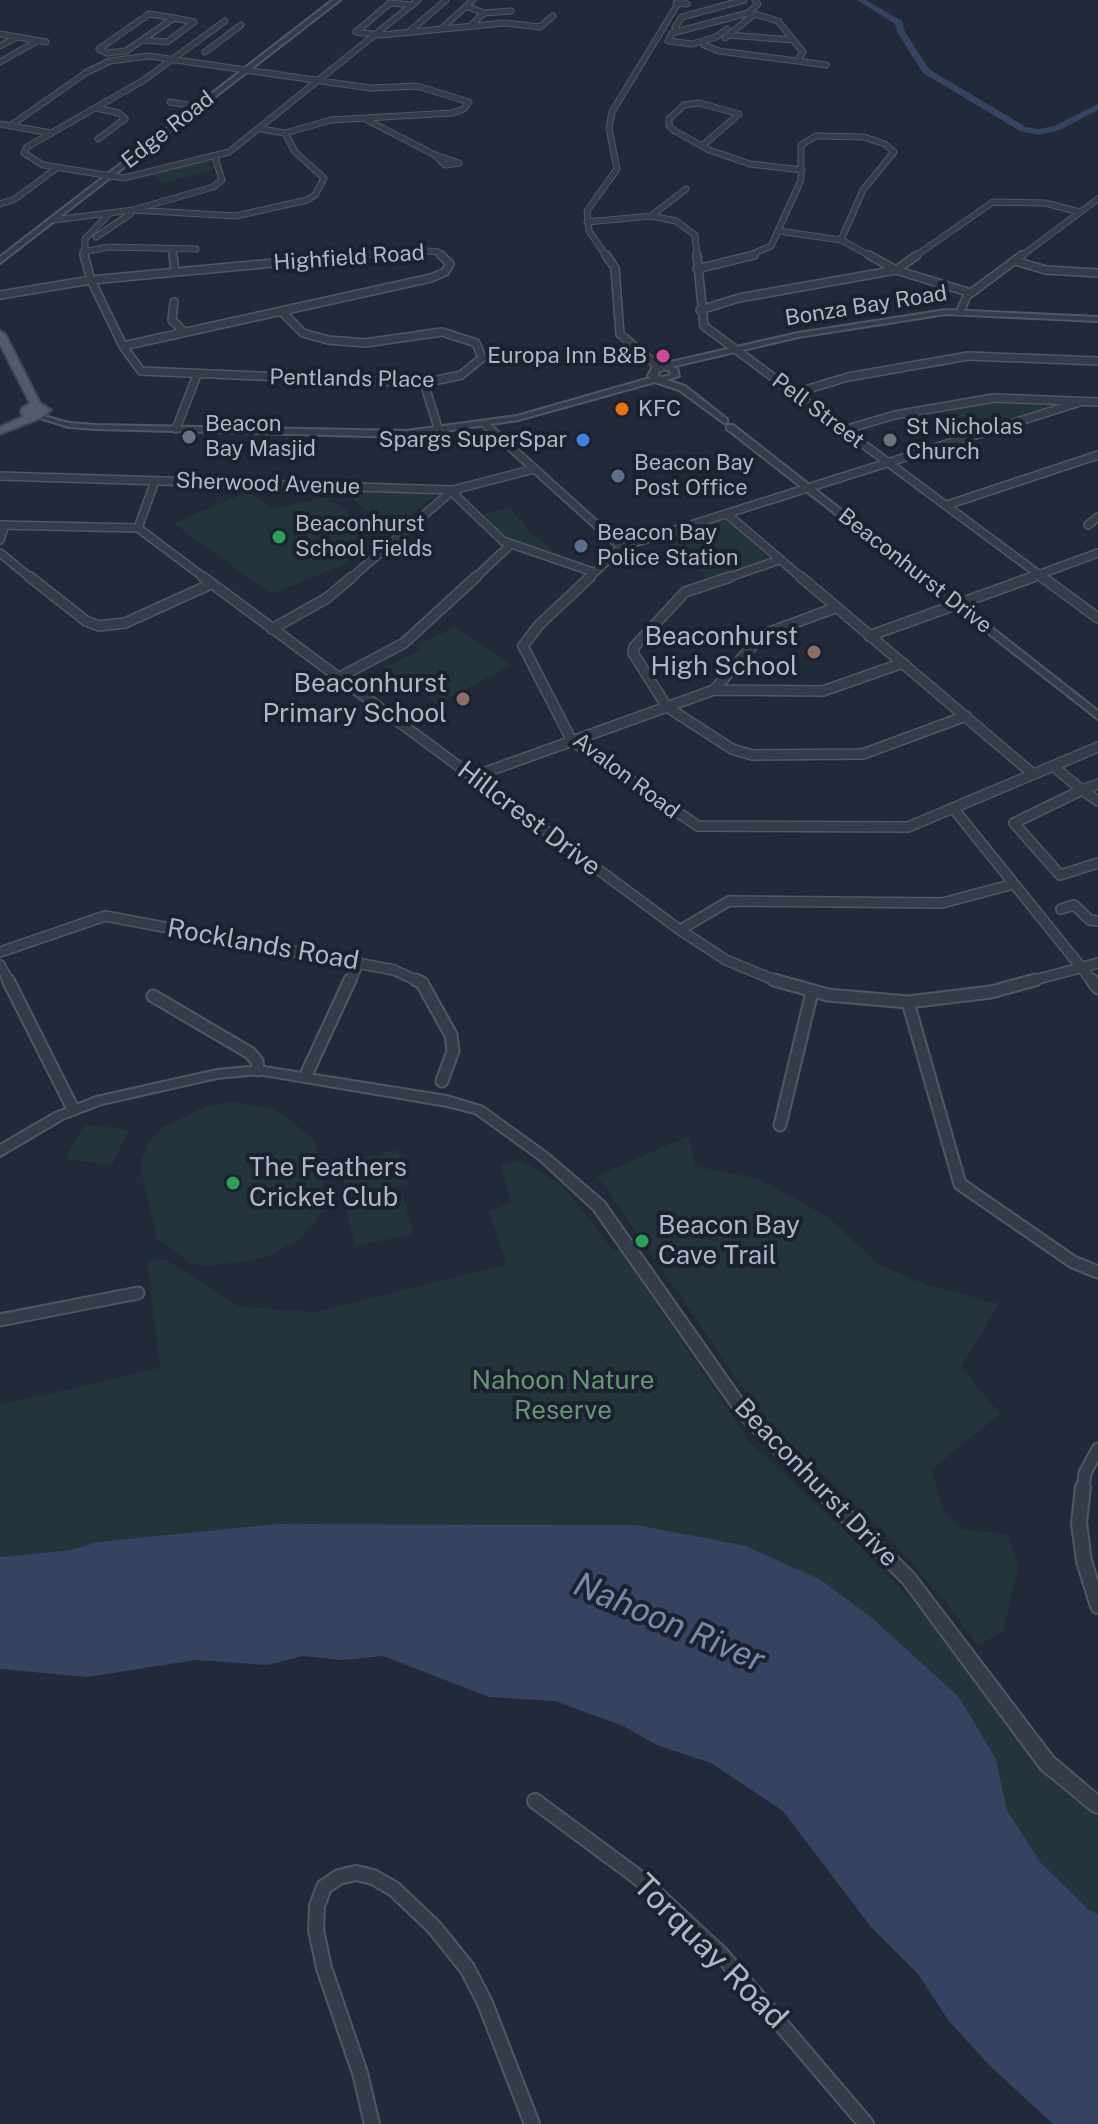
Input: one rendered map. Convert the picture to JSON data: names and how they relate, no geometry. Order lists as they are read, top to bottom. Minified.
{"streets":{"street":["Edge Road","Highfield Road","Bonza Bay Road","Pentlands Place","Pell Street","Sherwood Avenue","Beaconhurst Drive","Avalon Road","Hillcrest Drive","Rocklands Road","Torquay Road"]},"crossings":[["Highfield Road","Pentlands Place"],["Bonza Bay Road","Pell Street"],["Bonza Bay Road","Beaconhurst Drive"],["Pell Street","Avalon Road"],["Beaconhurst Drive","Avalon Road"]],"water":["Nahoon River"],"parks":["Nahoon Nature Reserve"],"places":["Europa Inn B&B","KFC","Beacon Bay Masjid","Spargs SuperSpar","St Nicholas Church","Beacon Bay Post Office","Beaconhurst School Fields","Beacon Bay Police Station","Beaconhurst High School","Beaconhurst Primary School","The Feathers Cricket Club","Beacon Bay Cave Trail"]}
